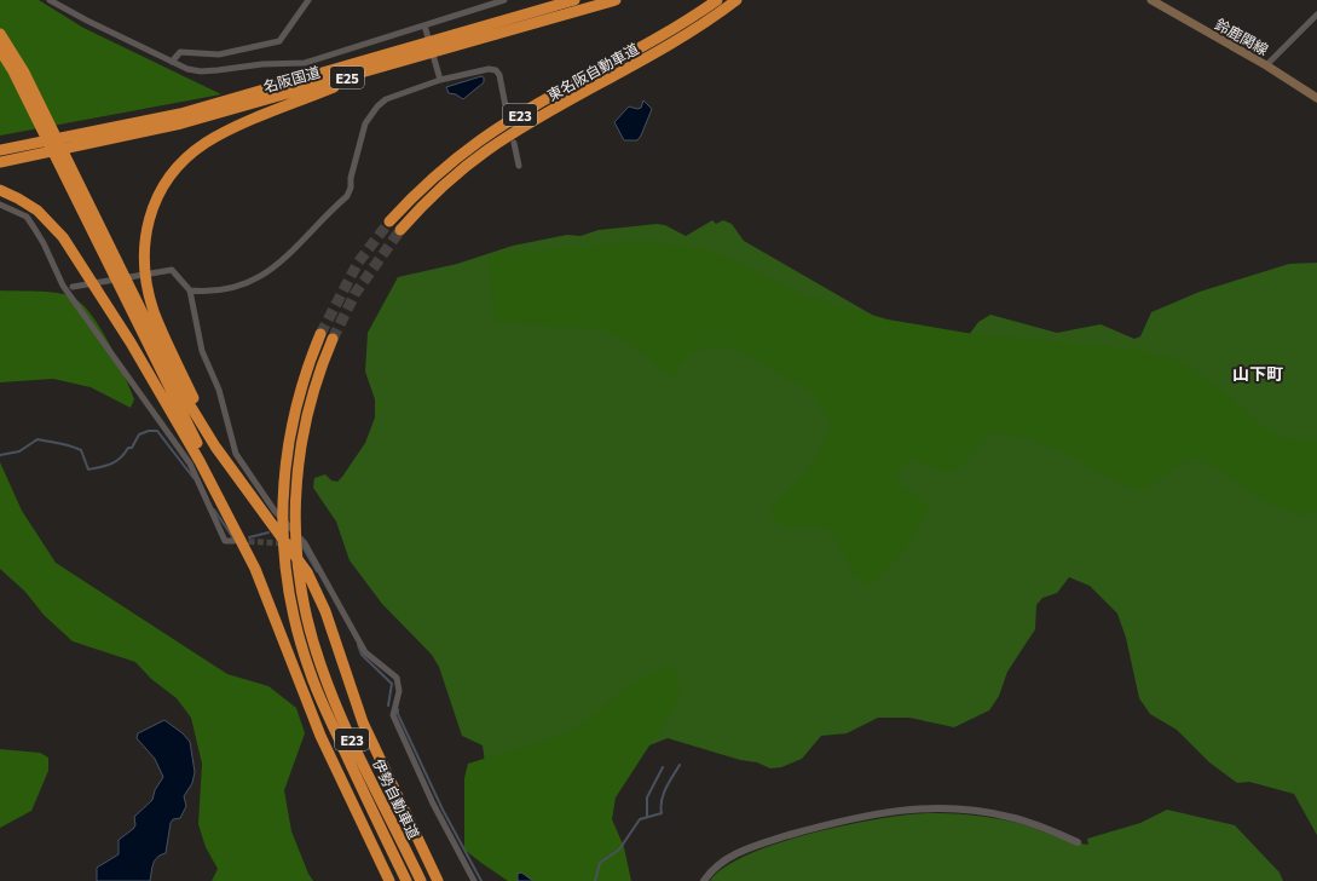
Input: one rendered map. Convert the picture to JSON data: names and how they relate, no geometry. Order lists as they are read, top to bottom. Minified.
{"streets":{"highway":["東名阪自動車道","E25","名阪国道","E23","伊勢自動車道"],"main road":["鈴鹿関線"]},"districts":["山下町"]}
